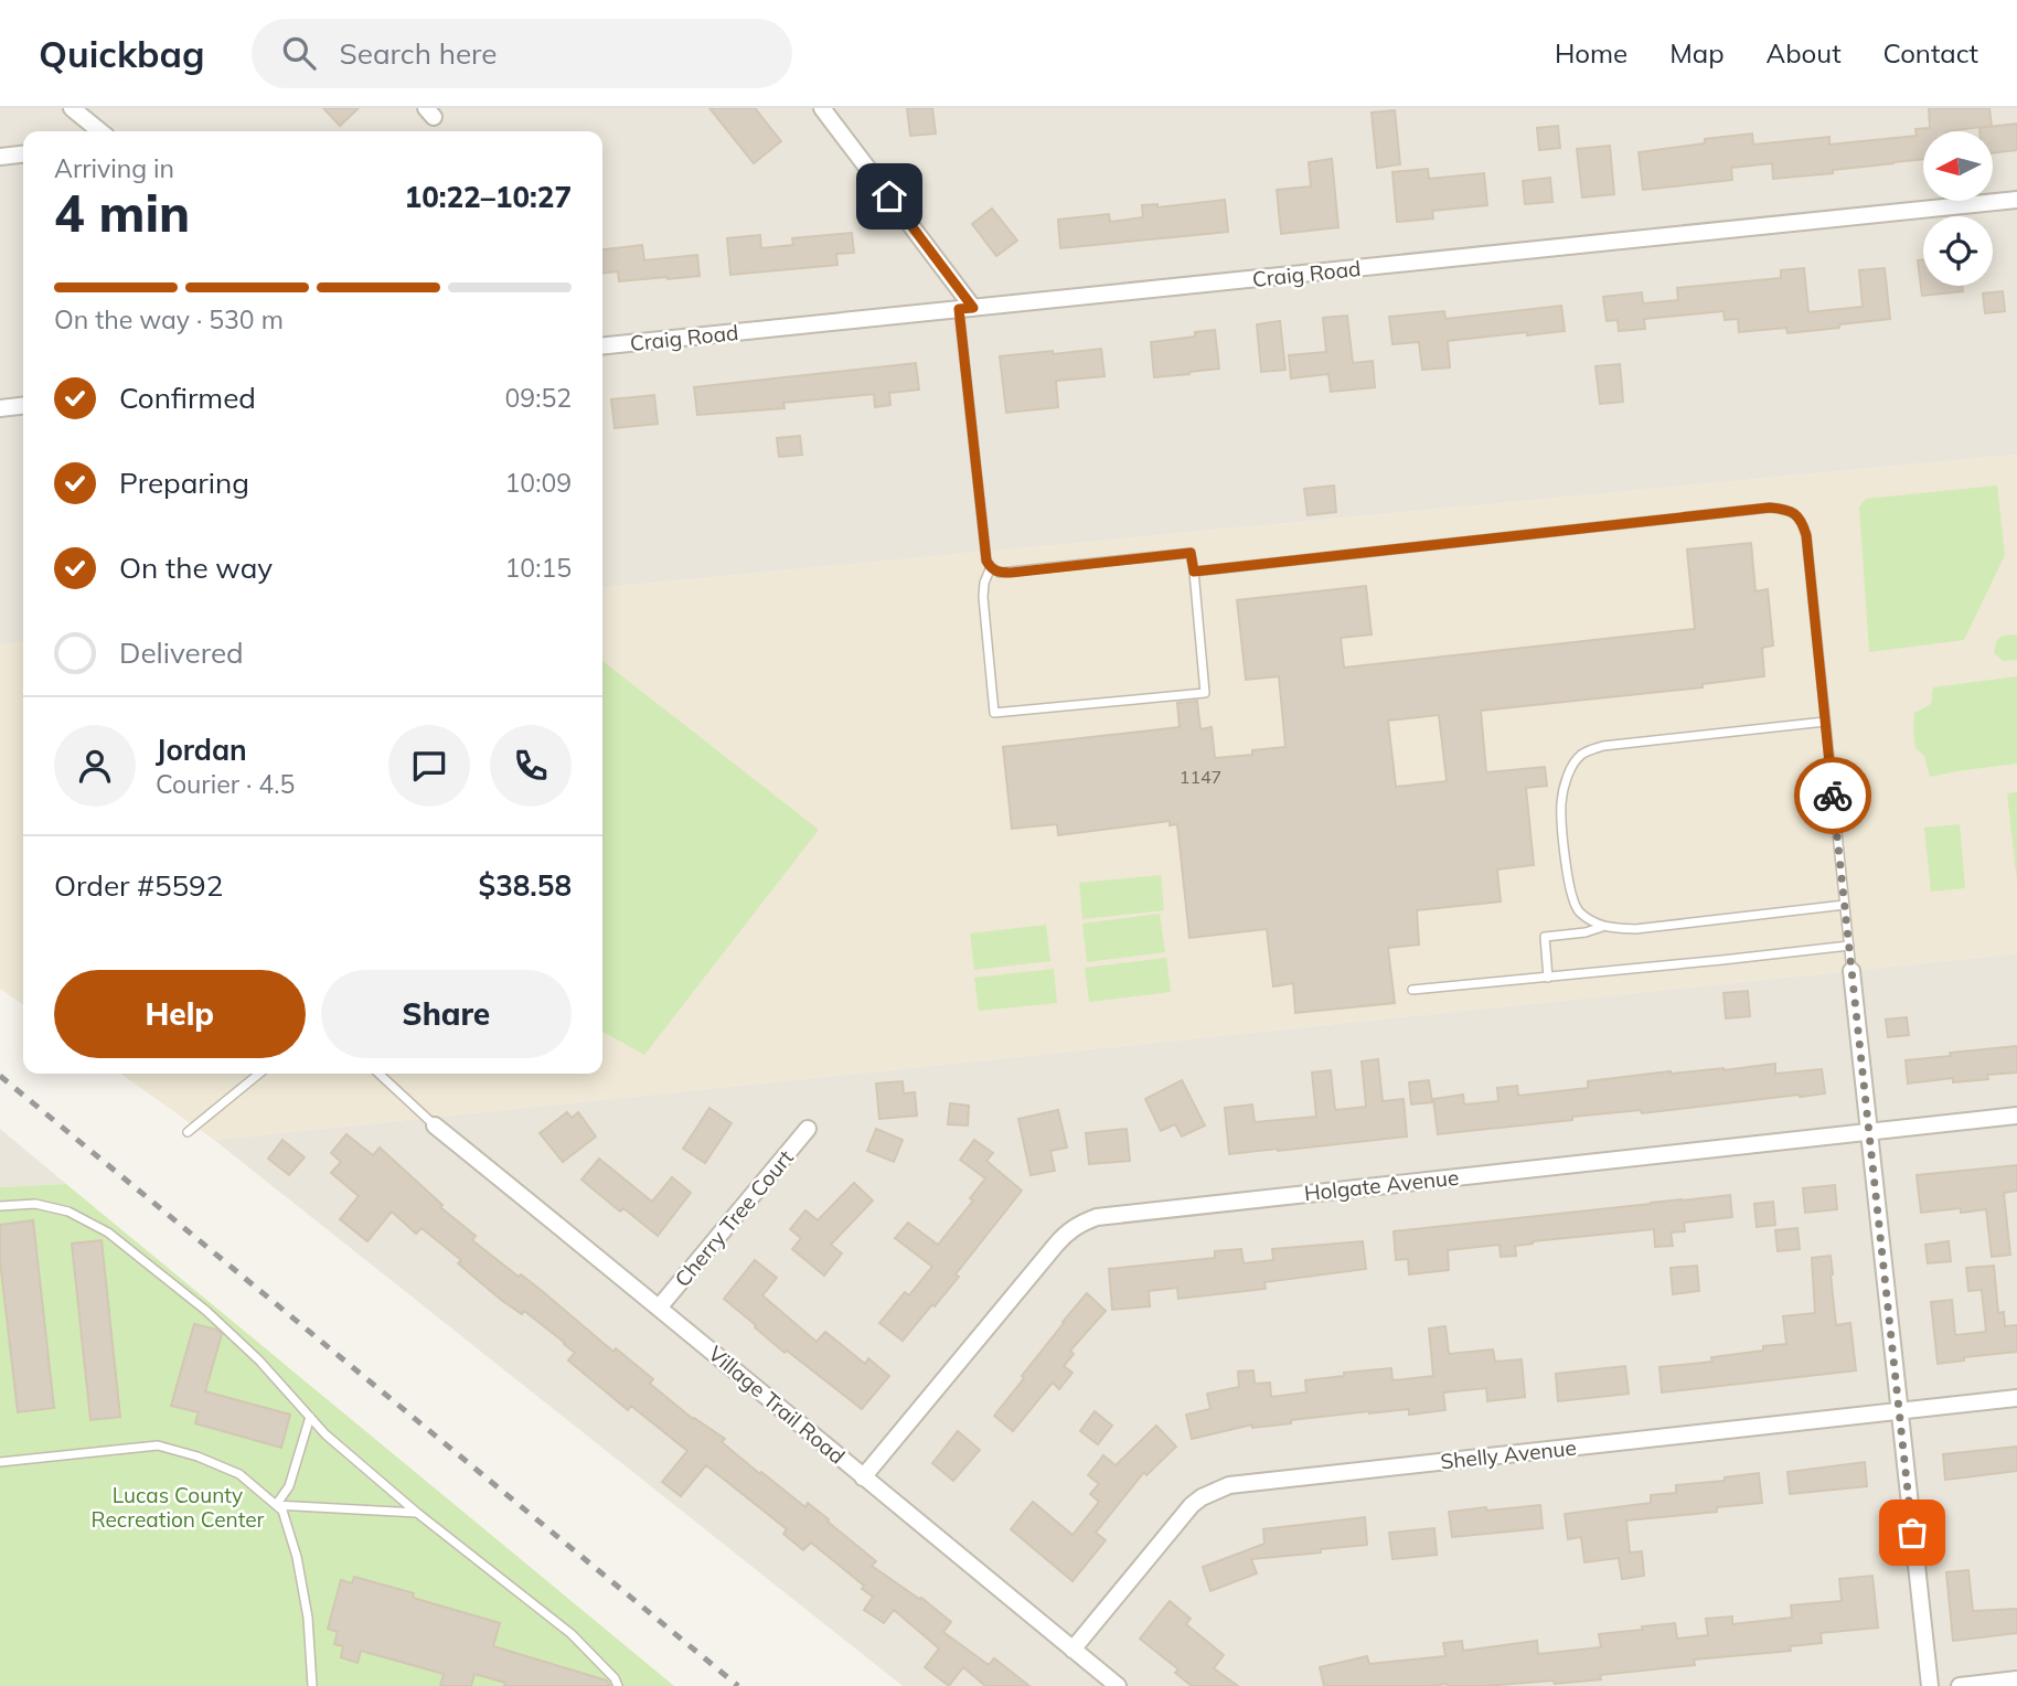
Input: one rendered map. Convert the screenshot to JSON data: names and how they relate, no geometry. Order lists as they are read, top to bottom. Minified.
{"streets":{"street":["Craig Road","Holgate Avenue","Cherry Tree Court","Village Trail Road","Shelly Avenue"]},"crossings":[["Holgate Avenue","Village Trail Road"],["Cherry Tree Court","Village Trail Road"],["Village Trail Road","Shelly Avenue"]],"parks":["Lucas County Recreation Center"],"house_numbers":["1147"],"north":"left","page":{"header":"Quickbag","search":"Search here","nav":["Home","Map","About","Contact"],"heading":["4 min","Arriving in","10:22–10:27"],"panel":["Jordan","Courier · 4.5","Order #5592","$38.58"],"bar":"On the way · 530 m","list":[["Confirmed","09:52"],["Preparing","10:09"],["On the way","10:15"],"Delivered"],"buttons":["Help","Share"]}}
